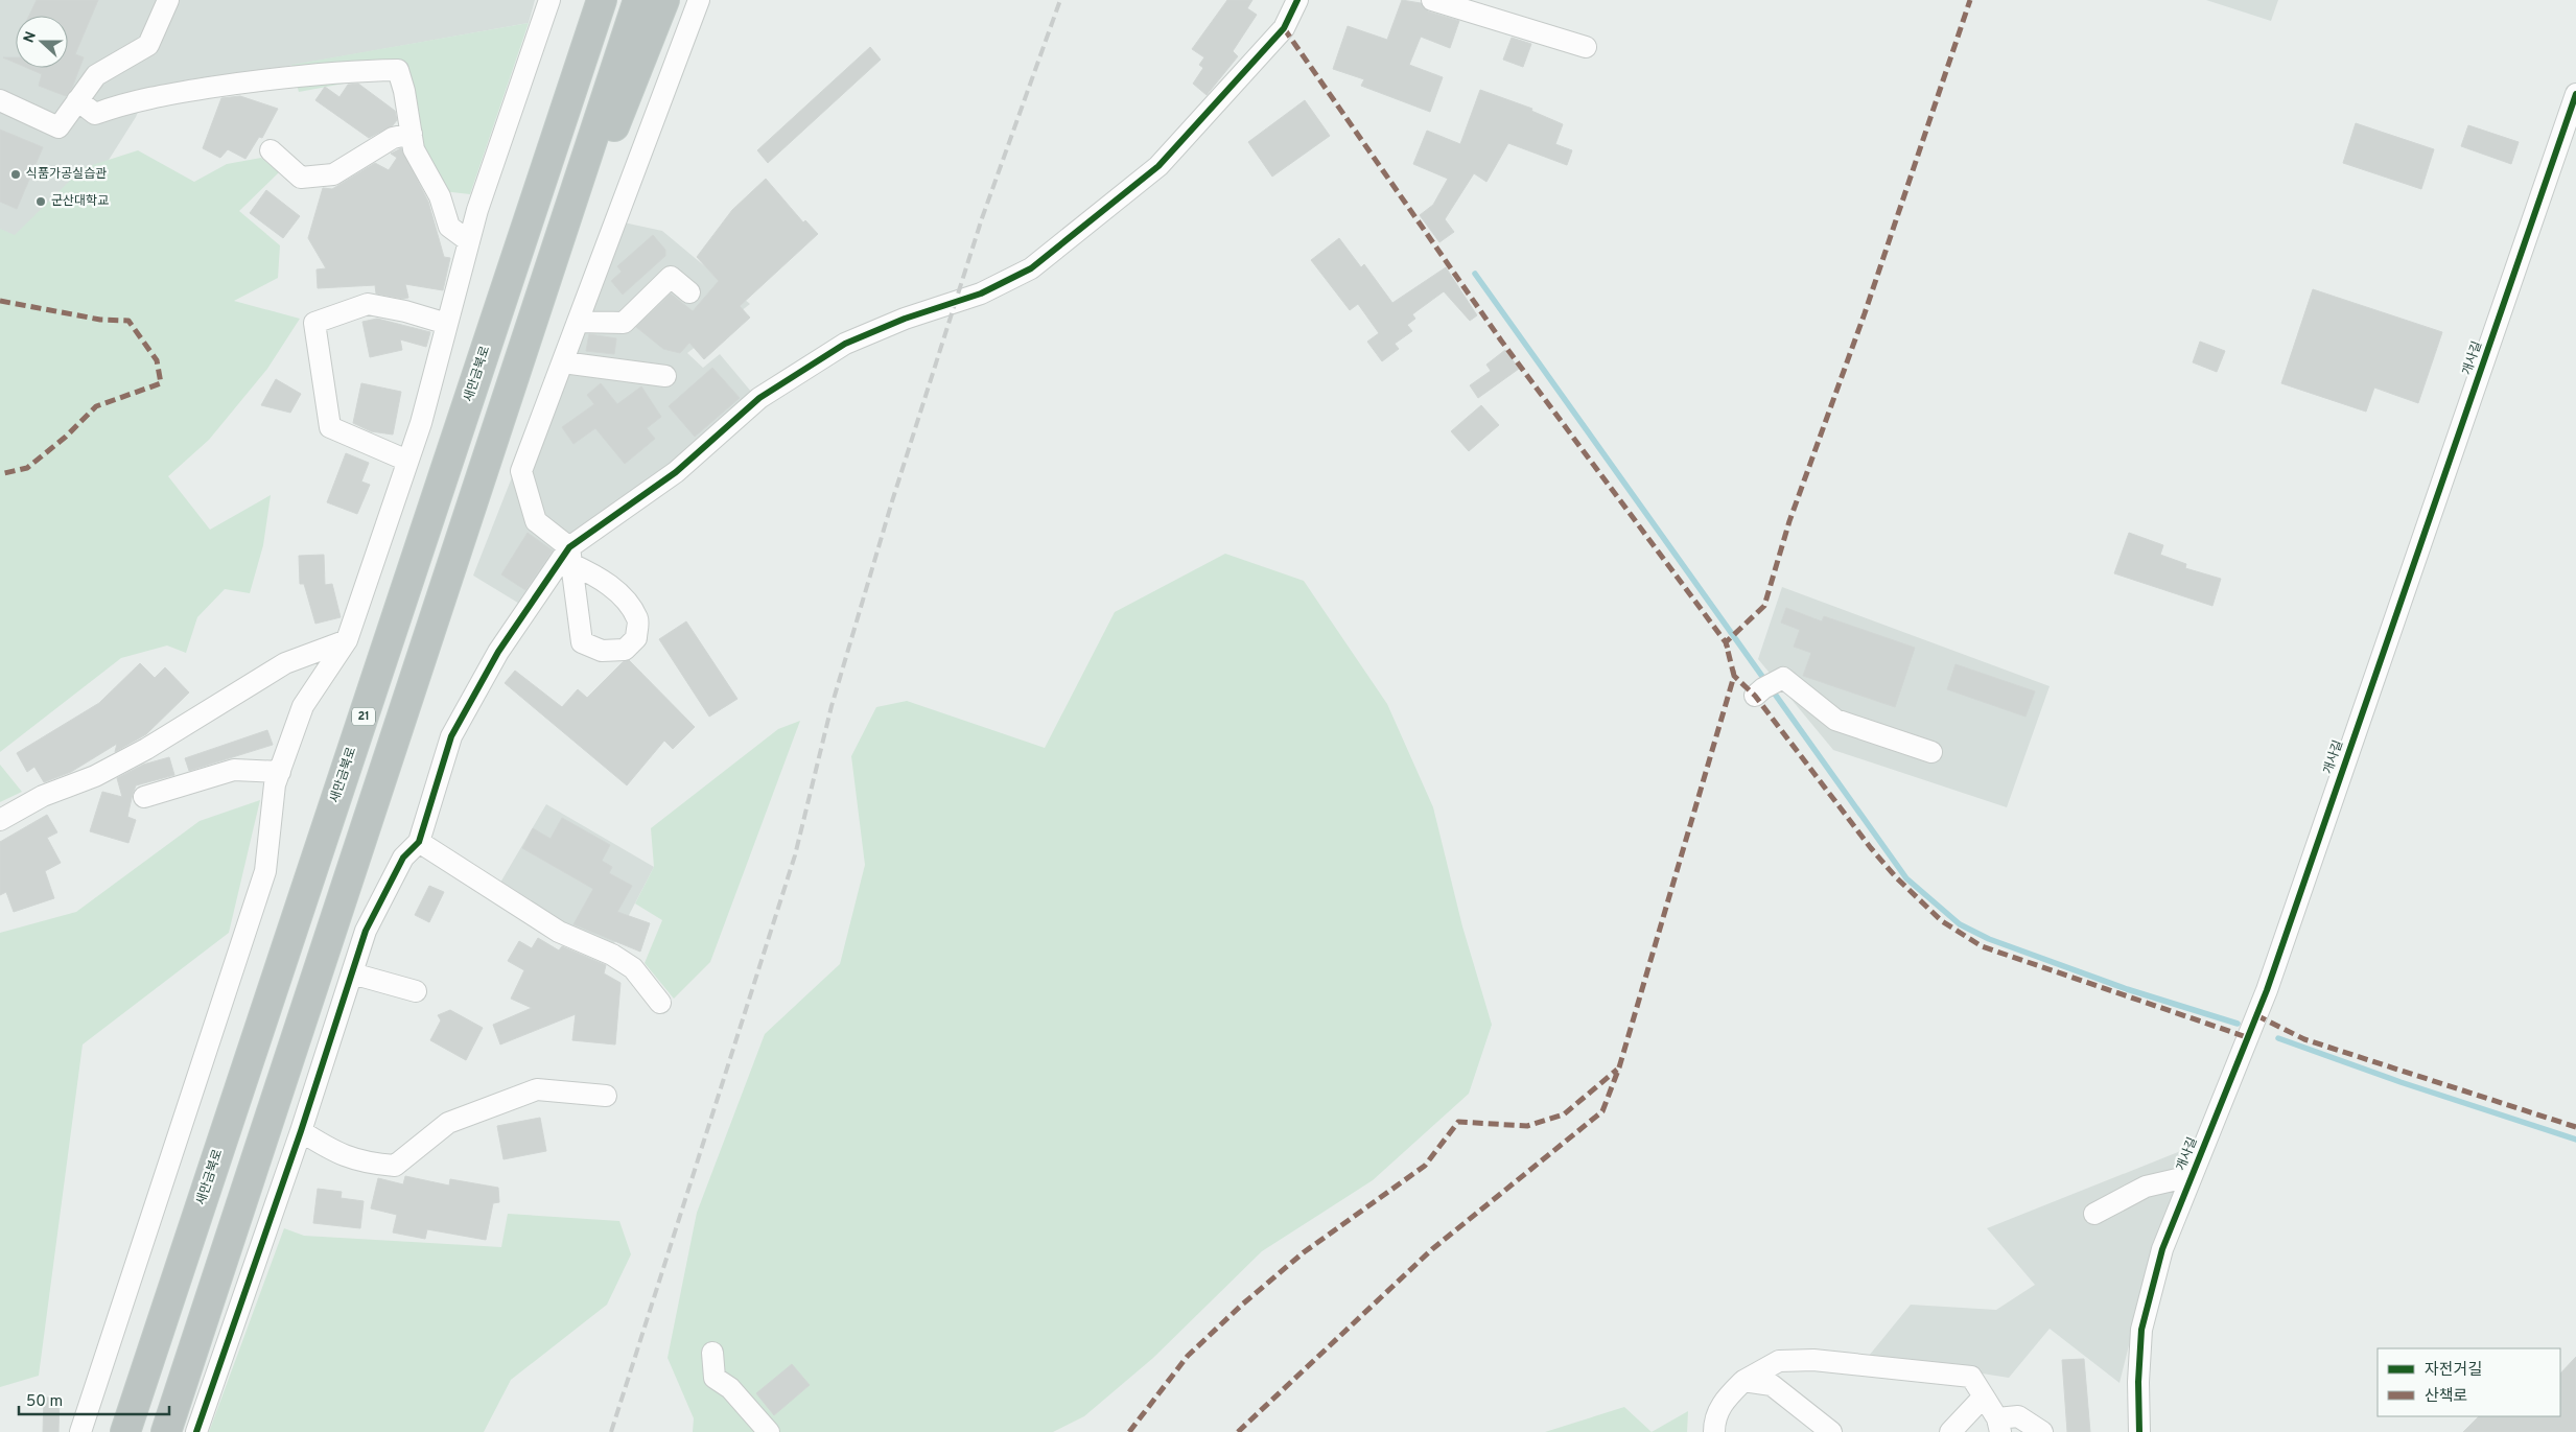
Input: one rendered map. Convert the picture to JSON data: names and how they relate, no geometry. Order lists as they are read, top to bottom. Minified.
{"streets":{"highway":["새만금북로","21"],"street":["개사길"]},"places":["식품가공실습관","군산대학교"],"legend":["자전거길","산책로"],"scale_bar":"50 m","north":"left"}
